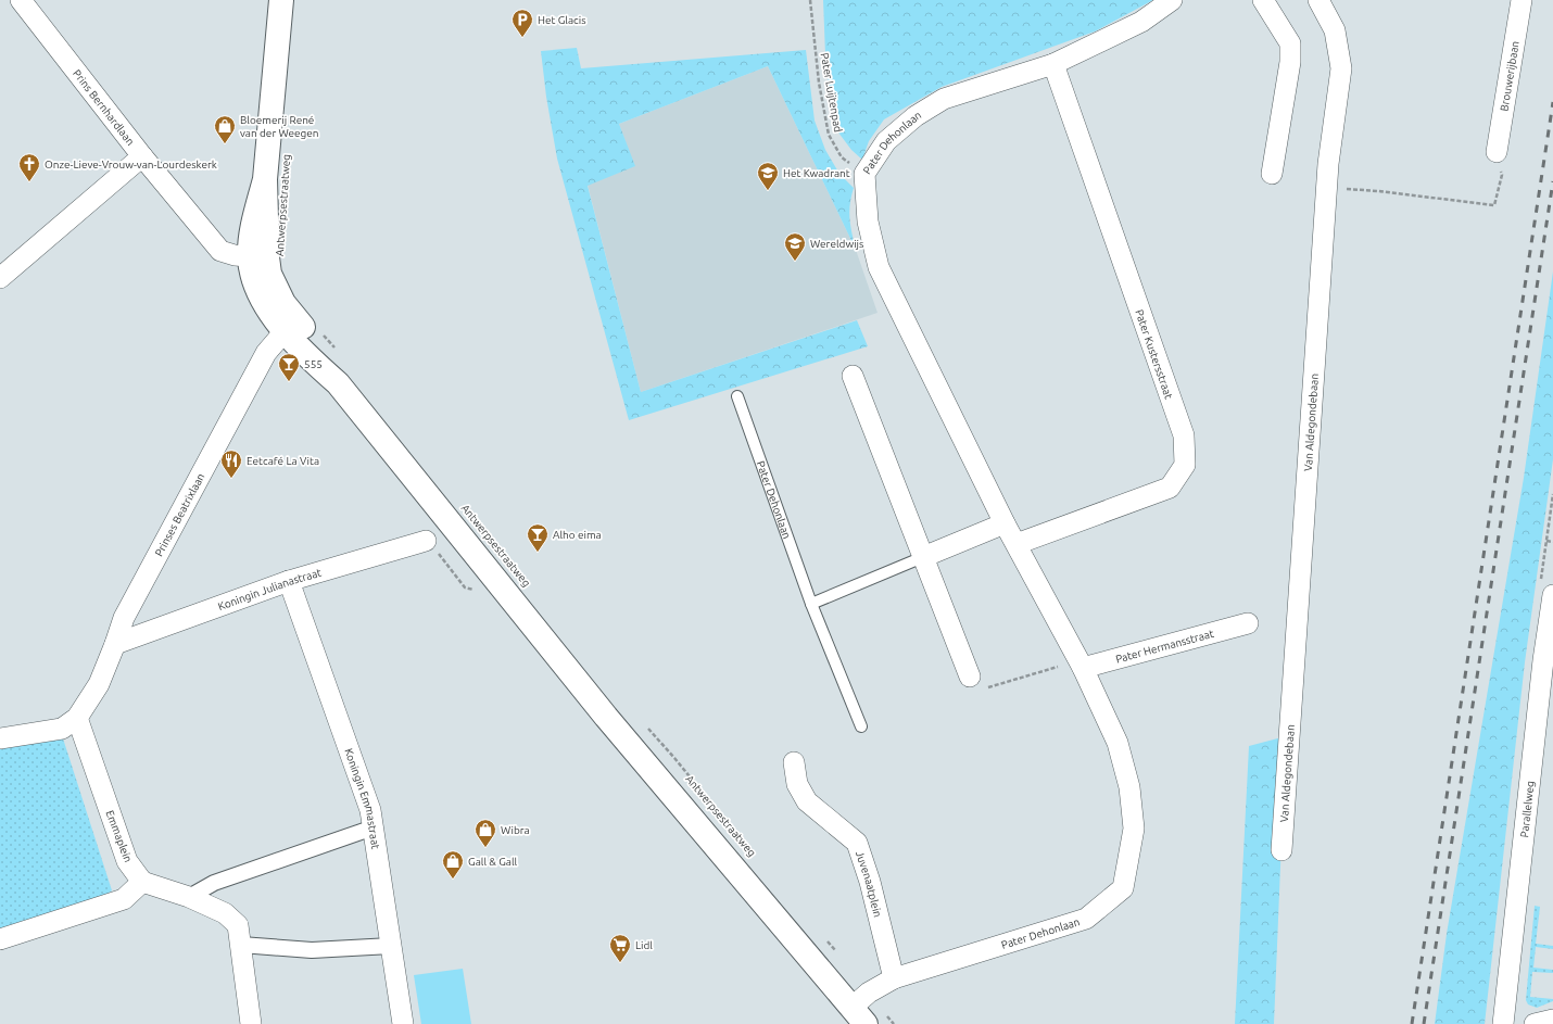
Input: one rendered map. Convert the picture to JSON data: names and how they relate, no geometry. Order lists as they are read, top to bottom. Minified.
{"streets":{"street":["Brouwerijbaan","Prins Bernhardlaan","Pater Dehonlaan","Antwerpsestraatweg","Pater Kustersstraat","Van Aldegondebaan","Prinses Beatrixlaan","Koningin Julianastraat","Pater Hermansstraat","Koningin Emmastraat","Parallelweg","Emmaplein","Juvenaatplein"],"path":["Pater Luijtenpad"]},"crossings":[["Pater Luijtenpad","Pater Dehonlaan"],["Prins Bernhardlaan","Antwerpsestraatweg"],["Pater Dehonlaan","Antwerpsestraatweg"],["Pater Dehonlaan","Pater Kustersstraat"],["Pater Dehonlaan","Pater Hermansstraat"],["Pater Dehonlaan","Juvenaatplein"],["Antwerpsestraatweg","Prinses Beatrixlaan"],["Prinses Beatrixlaan","Koningin Julianastraat"],["Prinses Beatrixlaan","Emmaplein"],["Koningin Julianastraat","Koningin Emmastraat"]],"places":{"parking":["Het Glacis"],"shop":["Bloemerij René van der Weegen","Wibra","Gall & Gall"],"church":["Onze-Lieve-Vrouw-van-Lourdeskerk"],"school or university":["Het Kwadrant","Wereldwijs"],"bar":["555","Alho eima"],"restaurant":["Eetcafé La Vita"],"supermarket":["Lidl"]}}
